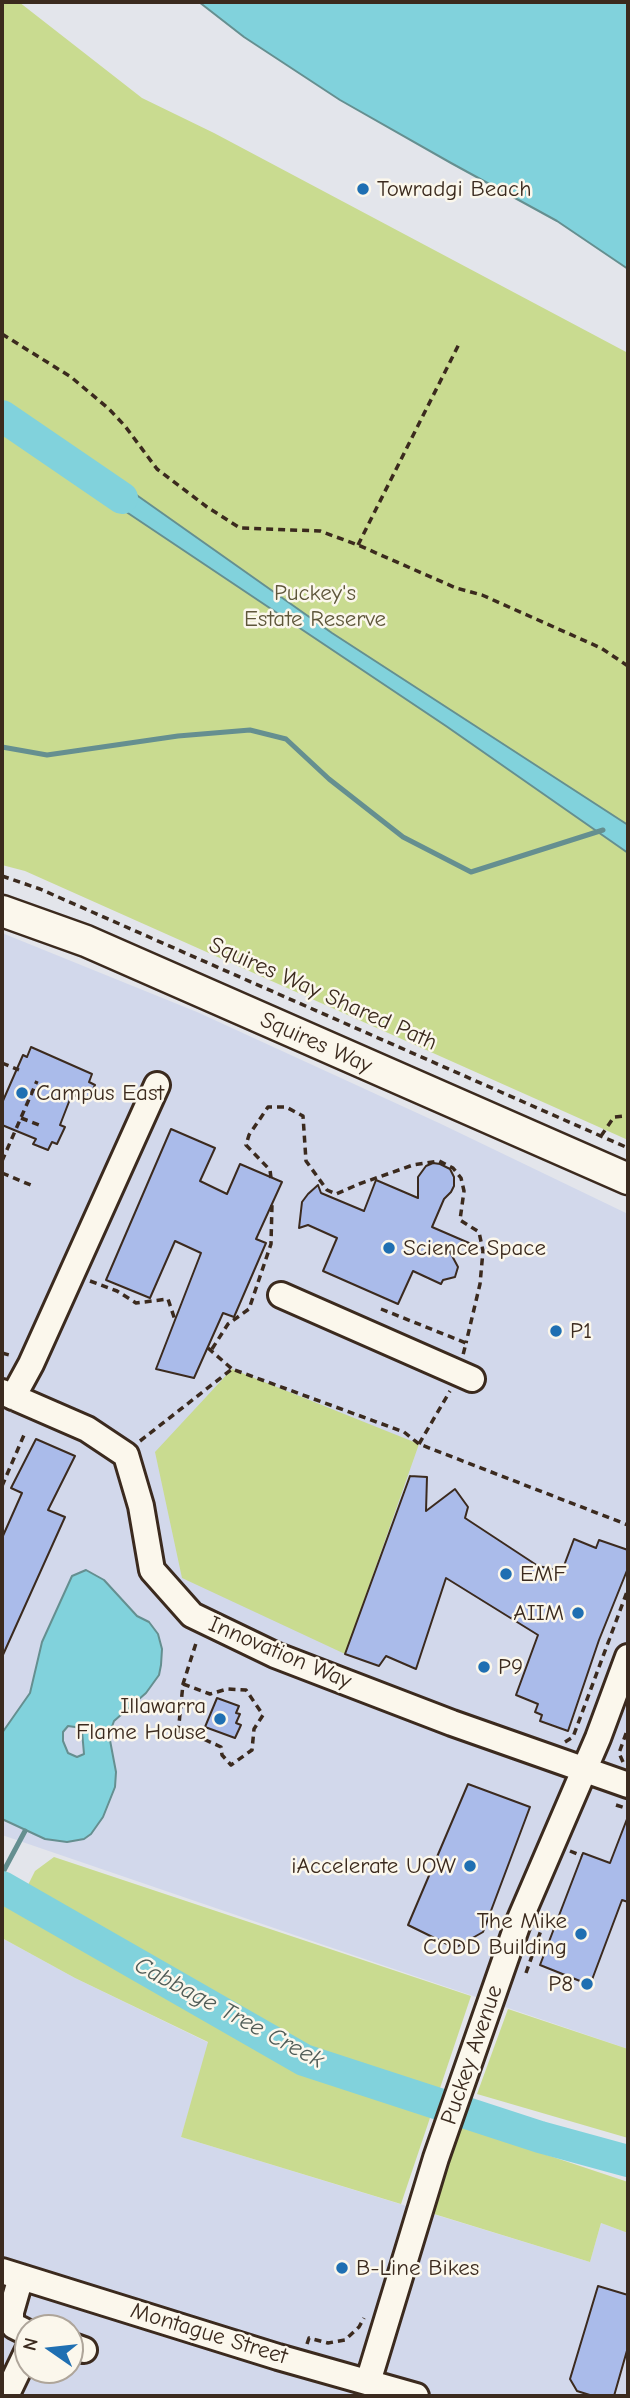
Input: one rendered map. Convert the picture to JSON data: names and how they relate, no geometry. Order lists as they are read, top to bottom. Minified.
{"streets":{"main road":["Squires Way"],"street":["Innovation Way","Puckey Avenue","Montague Street"],"path":["Squires Way Shared Path"]},"crossings":[["Innovation Way","Puckey Avenue"],["Puckey Avenue","Montague Street"]],"water":["Cabbage Tree Creek"],"parks":["Puckey's Estate Reserve"],"places":["Towradgi Beach","Campus East","Science Space","P1","EMF","AIIM","P9","Illawarra Flame House","iAccelerate UOW","The Mike CODD Building","P8","B-Line Bikes"],"north":"left"}
